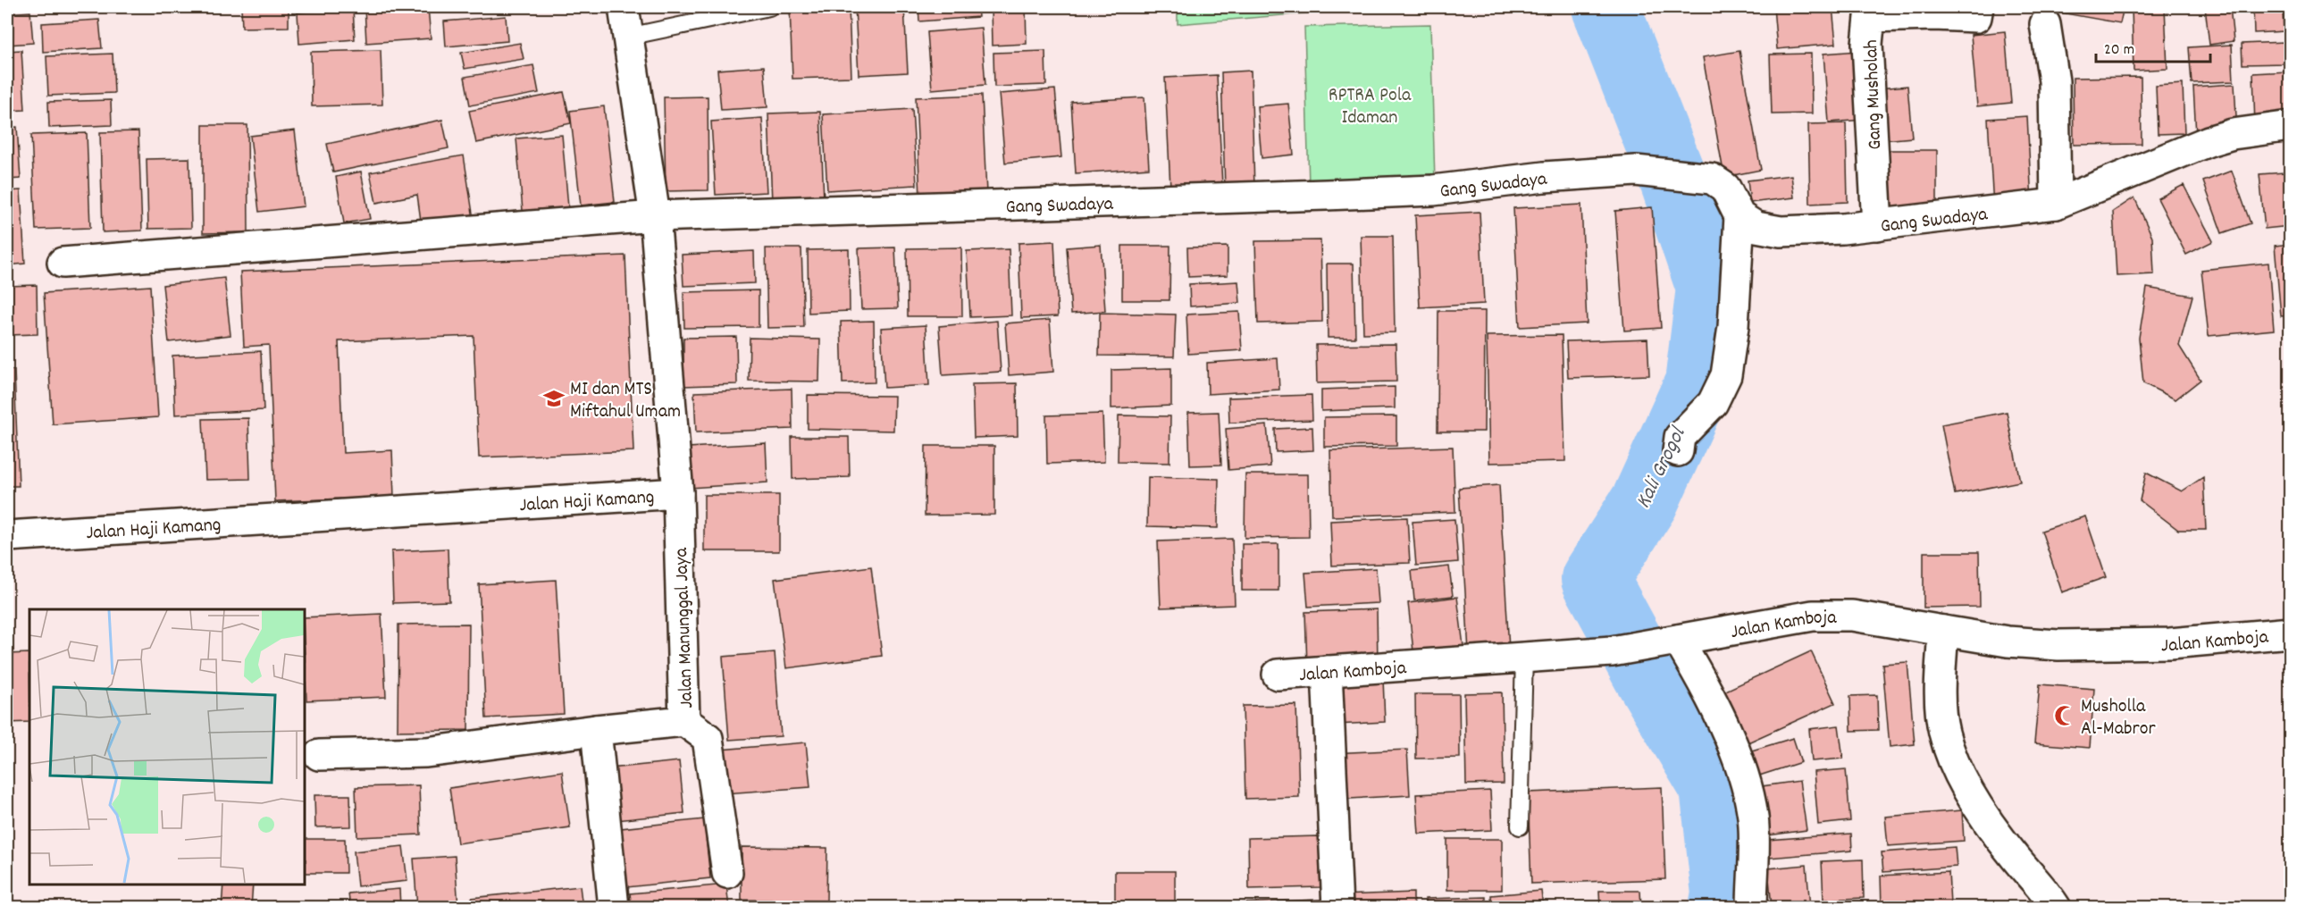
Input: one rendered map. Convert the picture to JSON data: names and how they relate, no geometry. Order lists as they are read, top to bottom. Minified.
{"streets":{"street":["Gang Musholah","Gang Swadaya","Jalan Haji Kamang","Jalan Kamboja","Jalan Manunggal Jaya"]},"crossings":[["Gang Musholah","Gang Swadaya"],["Gang Swadaya","Jalan Haji Kamang"],["Jalan Haji Kamang","Jalan Manunggal Jaya"]],"water":["Kali Grogol"],"parks":["RPTRA Pola Idaman"],"places":{"school or university":["MI dan MTS Miftahul Umam"],"mosque":["Musholla Al-Mabror"]},"scale_bar":"20 m"}
